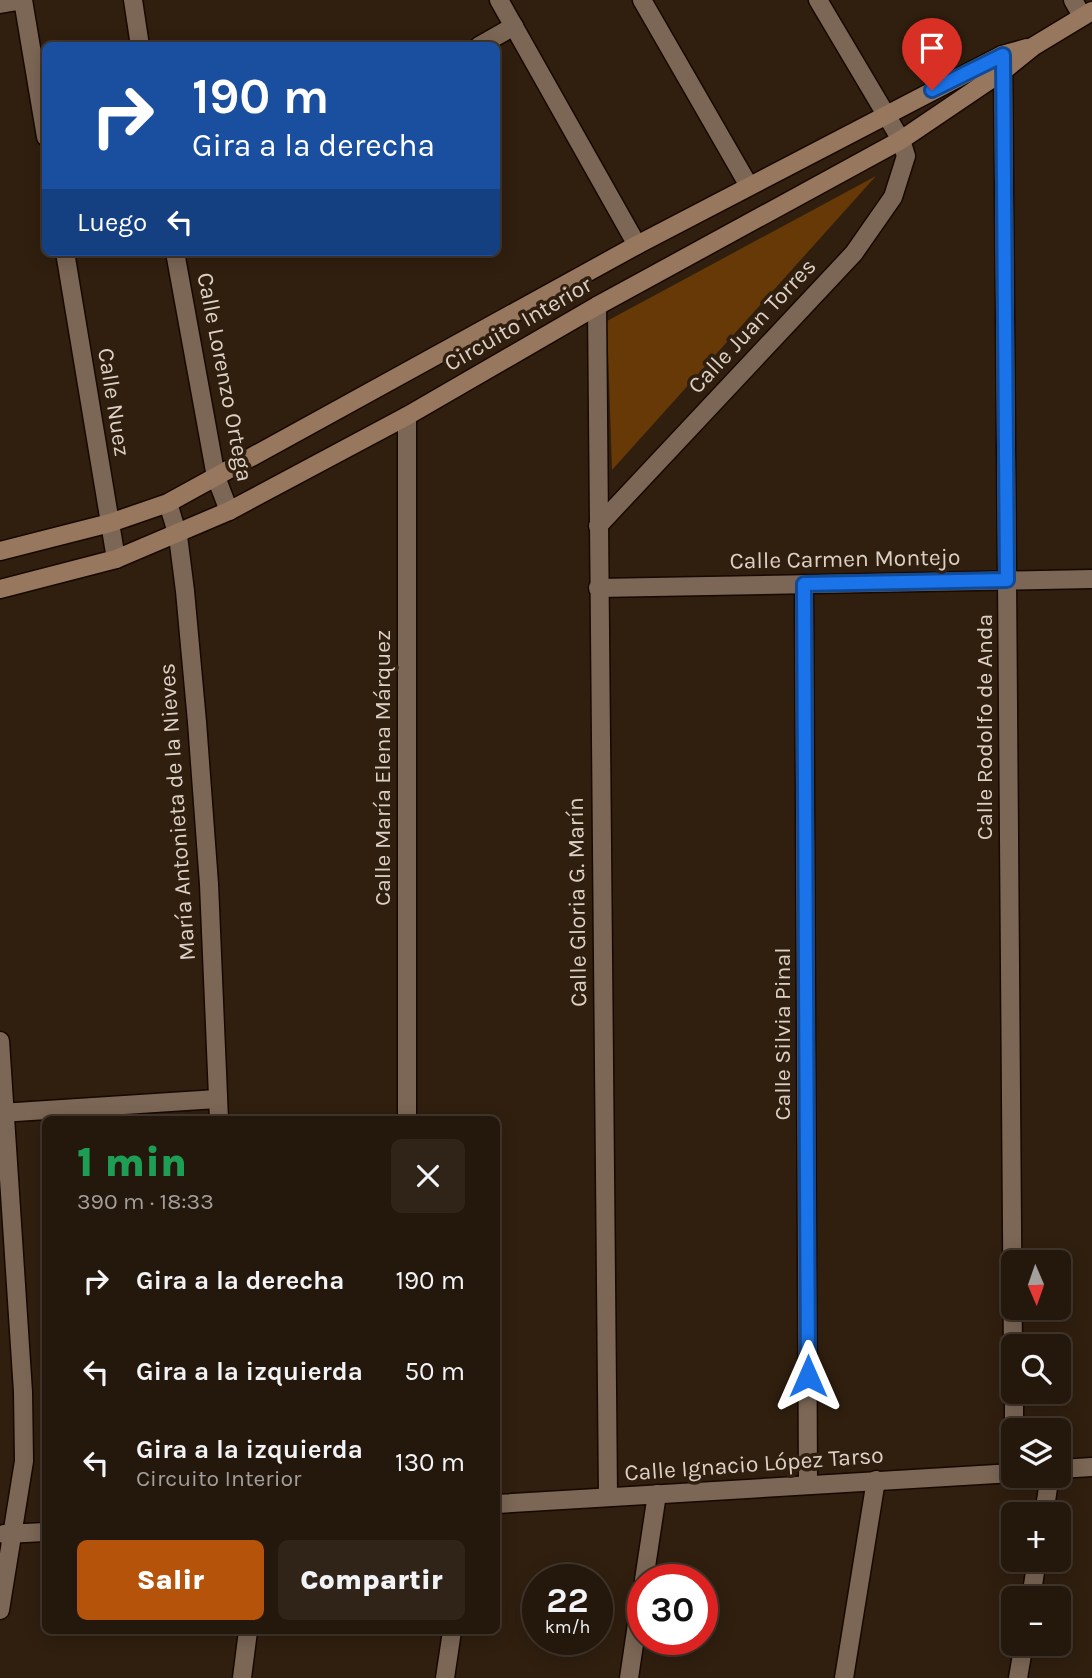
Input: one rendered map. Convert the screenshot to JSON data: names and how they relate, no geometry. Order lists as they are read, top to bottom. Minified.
{"streets":{"main road":["Circuito Interior"],"street":["Calle Juan Torres","Calle Lorenzo Ortega","Calle Nuez","Calle Carmen Montejo","Calle Rodolfo de Anda","Calle María Elena Márquez","María Antonieta de la Nieves","Calle Gloria G. Marín","Calle Silvia Pinal","Calle Ignacio López Tarso"]},"crossings":[["Circuito Interior","Calle Juan Torres"],["Circuito Interior","Calle Lorenzo Ortega"],["Circuito Interior","Calle Nuez"],["Circuito Interior","Calle Rodolfo de Anda"],["Circuito Interior","Calle María Elena Márquez"],["Circuito Interior","María Antonieta de la Nieves"],["Circuito Interior","Calle Gloria G. Marín"],["Calle Juan Torres","Calle Gloria G. Marín"],["Calle Carmen Montejo","Calle Rodolfo de Anda"],["Calle Carmen Montejo","Calle Gloria G. Marín"],["Calle Carmen Montejo","Calle Silvia Pinal"],["Calle Gloria G. Marín","Calle Ignacio López Tarso"],["Calle Silvia Pinal","Calle Ignacio López Tarso"]],"north":"bottom","page":{"turn":["190 m","Gira a la derecha"],"then":"Luego","heading":["1 min","390 m · 18:33"],"list":[{"name":"Gira a la derecha","value":"190 m"},{"name":"Gira a la izquierda","value":"50 m"},{"name":"Gira a la izquierda","note":"Circuito Interior","value":"130 m"}],"map_buttons":["+","−"],"buttons":["Salir","Compartir"],"speed":"22 km/h","limit":"30"}}
